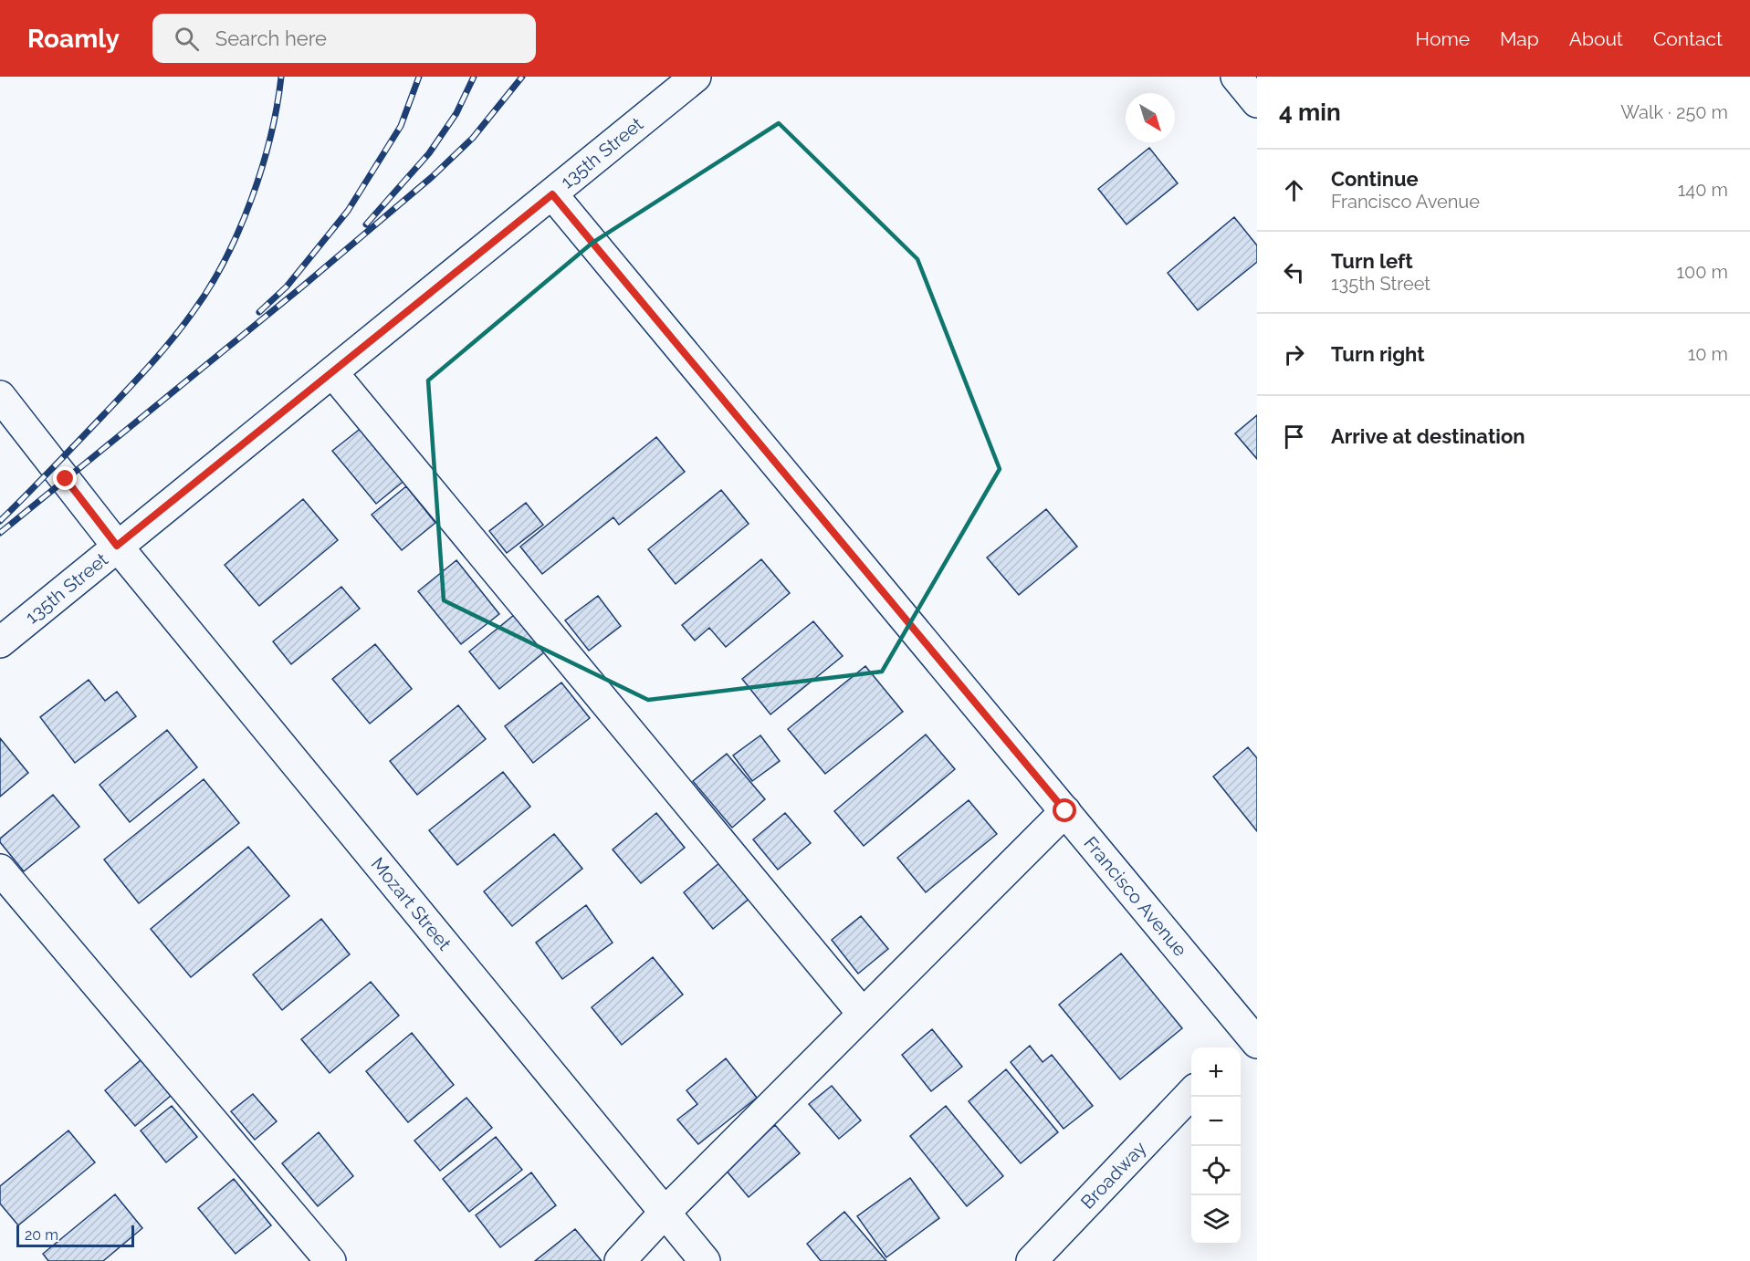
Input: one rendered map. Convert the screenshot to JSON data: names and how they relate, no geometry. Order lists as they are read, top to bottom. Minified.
{"streets":{"street":["135th Street","Francisco Avenue","Mozart Street","Broadway"]},"crossings":[["135th Street","Francisco Avenue"],["135th Street","Mozart Street"]],"scale_bar":"20 m","north":"bottom right","page":{"header":"Roamly","search":"Search here","nav":["Home","Map","About","Contact"],"heading":["4 min","Walk · 250 m"],"list":[["Continue","Francisco Avenue","140 m"],["Turn left","135th Street","100 m"],["Turn right","10 m"],"Arrive at destination"],"map_buttons":["+","−"],"scale":"20 m"}}
